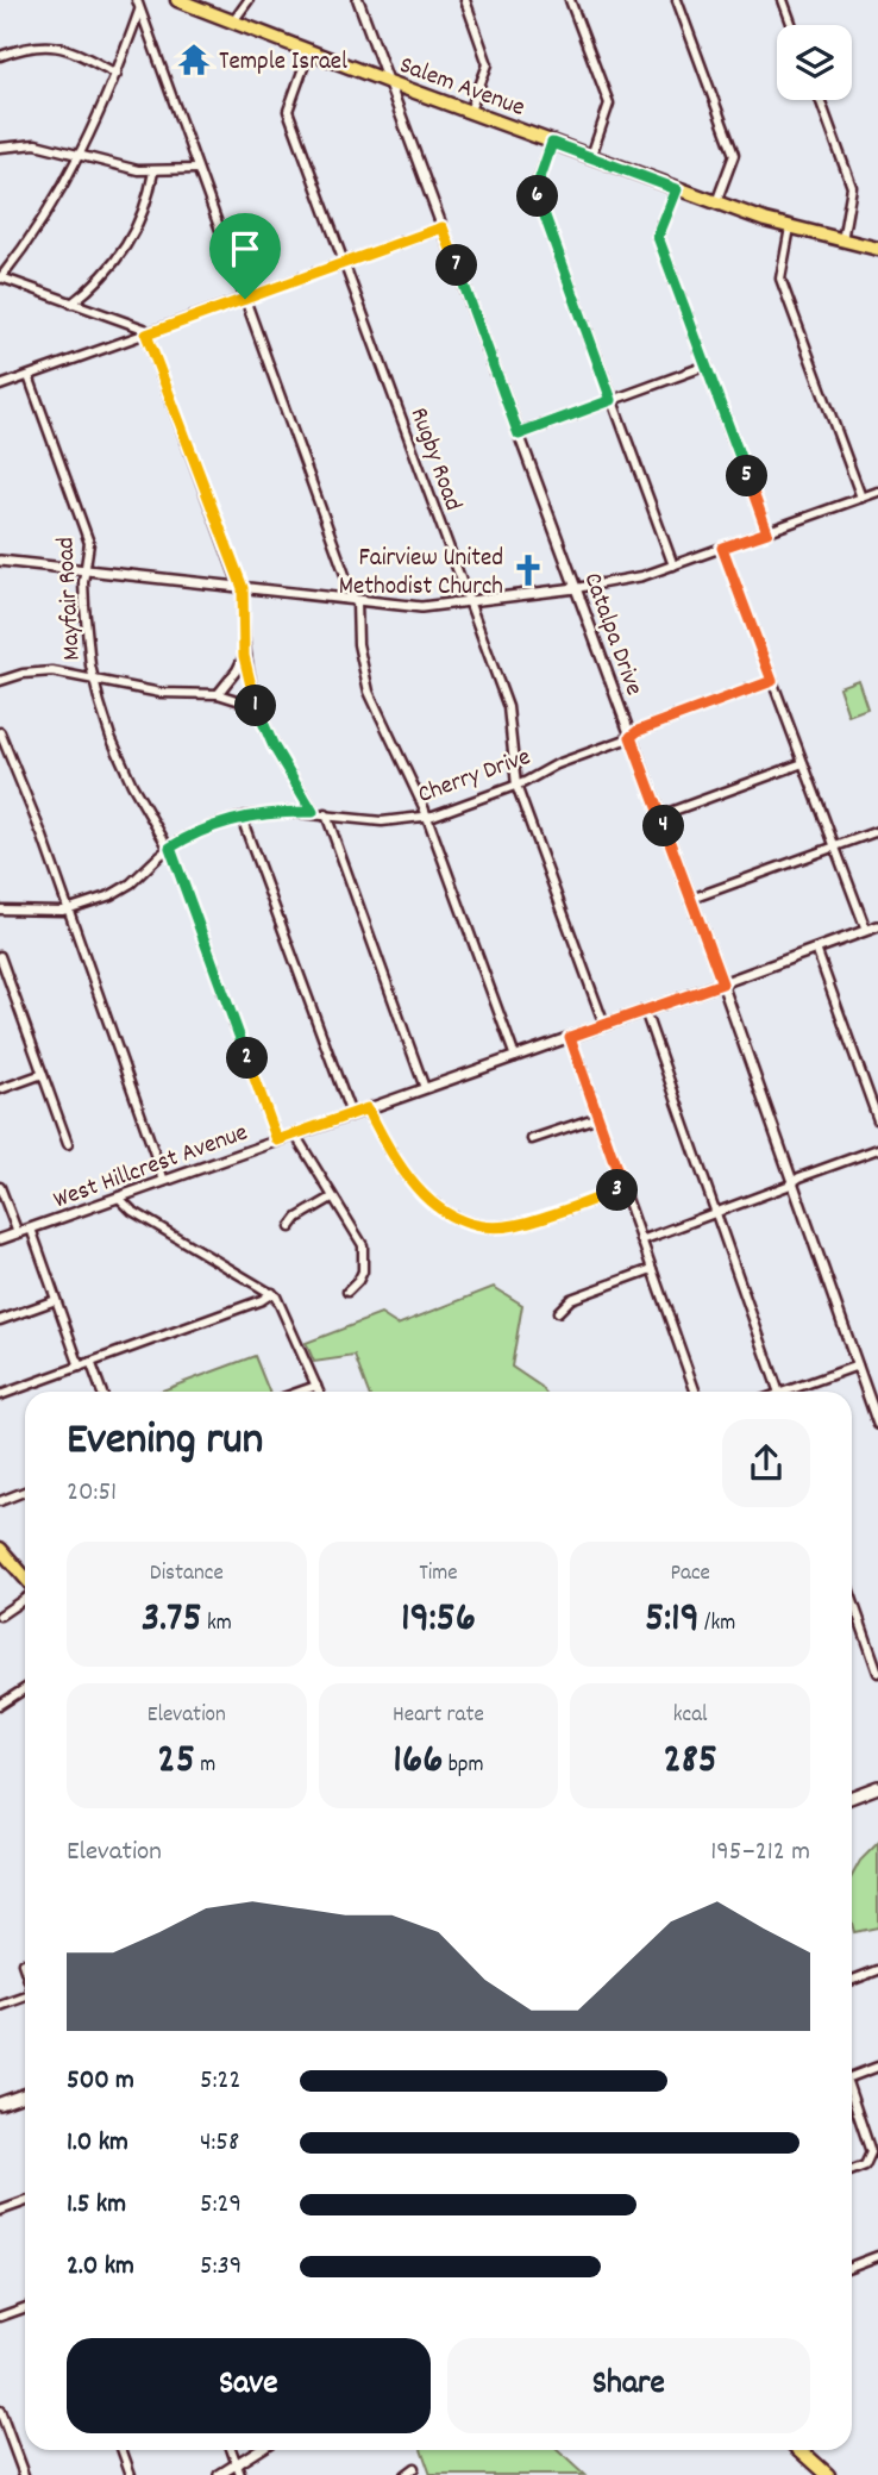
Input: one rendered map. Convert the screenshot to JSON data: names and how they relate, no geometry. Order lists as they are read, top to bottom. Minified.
{"streets":{"main road":["Salem Avenue"],"street":["Rugby Road","Mayfair Road","Catalpa Drive","Cherry Drive","West Hillcrest Avenue"]},"crossings":[["Salem Avenue","Rugby Road"],["Salem Avenue","Catalpa Drive"],["Rugby Road","Cherry Drive"],["Rugby Road","West Hillcrest Avenue"],["Mayfair Road","Cherry Drive"],["Mayfair Road","West Hillcrest Avenue"],["Catalpa Drive","Cherry Drive"],["Catalpa Drive","West Hillcrest Avenue"]],"places":{"temple":["Temple Israel"],"church":["Fairview United Methodist Church"]},"page":{"pins":["6","7","5","1","4","2","3"],"heading":["Evening run","20:51"],"stats":[["Distance","3.75 km"],["Time","19:56"],["Pace","5:19 /km"],["Elevation","25 m"],["Heart rate","166 bpm"],["kcal","285"]],"chart":["Elevation","195–212 m"],"list":[{"name":"500 m","note":"5:22"},{"name":"1.0 km","note":"4:58"},{"name":"1.5 km","note":"5:29"},{"name":"2.0 km","note":"5:39"}],"buttons":["Save","Share"]}}
